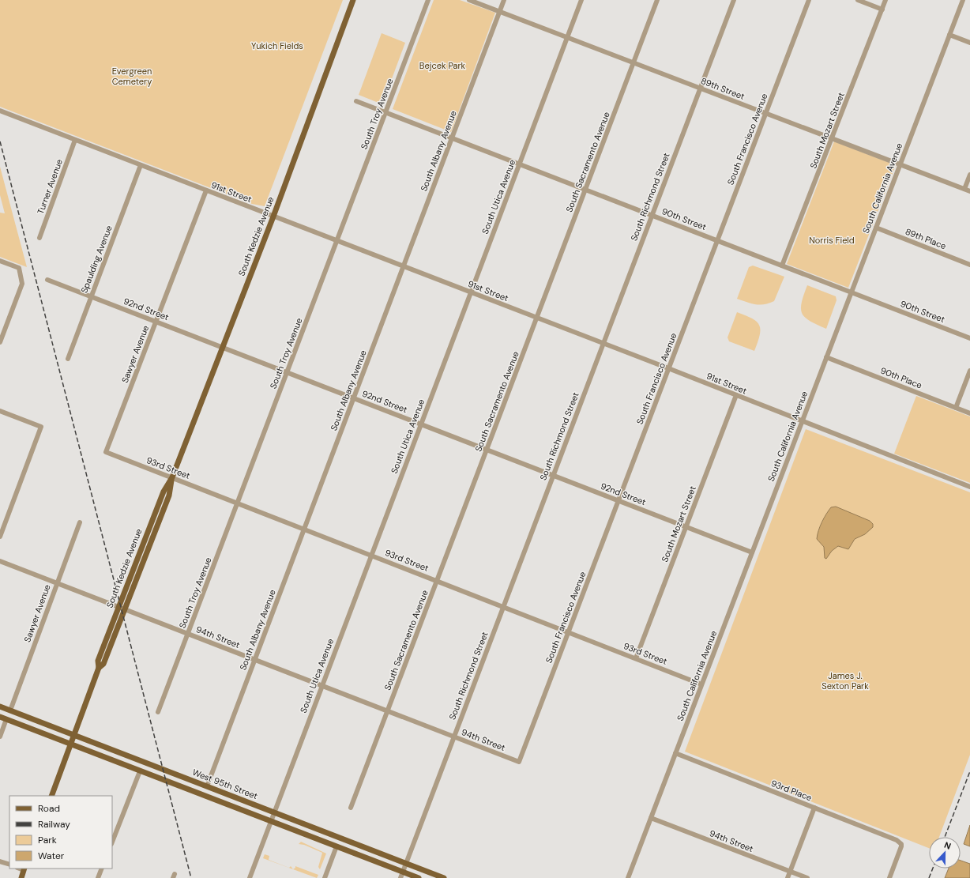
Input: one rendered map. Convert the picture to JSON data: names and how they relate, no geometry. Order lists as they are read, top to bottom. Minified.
{"streets":{"main road":["South Kedzie Avenue","West 95th Street"],"street":["89th Street","South Troy Avenue","South Mozart Street","South Francisco Avenue","South Albany Avenue","South Sacramento Avenue","Turner Avenue","South California Avenue","91st Street","South Utica Avenue","South Richmond Street","90th Street","89th Place","Spaulding Avenue","92nd Street","Sawyer Avenue","90th Place","93rd Street","94th Street","93rd Place"]},"crossings":[["89th Street","South Mozart Street"],["89th Street","South Francisco Avenue"],["89th Street","South Albany Avenue"],["89th Street","South Sacramento Avenue"],["89th Street","South California Avenue"],["89th Street","South Utica Avenue"],["89th Street","South Richmond Street"],["South Troy Avenue","91st Street"],["South Troy Avenue","90th Street"],["South Troy Avenue","92nd Street"],["South Troy Avenue","93rd Street"],["South Troy Avenue","94th Street"],["South Mozart Street","91st Street"],["South Mozart Street","90th Street"],["South Mozart Street","92nd Street"],["South Mozart Street","93rd Street"],["South Francisco Avenue","91st Street"],["South Francisco Avenue","90th Street"],["South Francisco Avenue","92nd Street"],["South Francisco Avenue","93rd Street"],["South Francisco Avenue","94th Street"],["South Albany Avenue","91st Street"],["South Albany Avenue","90th Street"],["South Albany Avenue","92nd Street"],["South Albany Avenue","93rd Street"],["South Albany Avenue","94th Street"],["South Albany Avenue","West 95th Street"],["South Sacramento Avenue","91st Street"],["South Sacramento Avenue","90th Street"],["South Sacramento Avenue","92nd Street"],["South Sacramento Avenue","93rd Street"],["South Sacramento Avenue","94th Street"],["Turner Avenue","91st Street"],["South California Avenue","91st Street"],["South California Avenue","90th Street"],["South California Avenue","89th Place"],["South California Avenue","92nd Street"],["South California Avenue","90th Place"],["South California Avenue","93rd Street"],["South California Avenue","94th Street"],["South California Avenue","93rd Place"],["91st Street","South Utica Avenue"],["91st Street","South Richmond Street"],["91st Street","South Kedzie Avenue"],["91st Street","Spaulding Avenue"],["91st Street","Sawyer Avenue"],["South Utica Avenue","90th Street"],["South Utica Avenue","92nd Street"],["South Utica Avenue","93rd Street"],["South Utica Avenue","94th Street"],["South Utica Avenue","West 95th Street"],["South Richmond Street","90th Street"],["South Richmond Street","92nd Street"],["South Richmond Street","93rd Street"],["South Richmond Street","94th Street"],["South Richmond Street","West 95th Street"],["South Kedzie Avenue","92nd Street"],["South Kedzie Avenue","93rd Street"],["South Kedzie Avenue","94th Street"],["South Kedzie Avenue","West 95th Street"],["Spaulding Avenue","92nd Street"],["92nd Street","Sawyer Avenue"],["Sawyer Avenue","93rd Street"],["Sawyer Avenue","94th Street"],["Sawyer Avenue","West 95th Street"]],"parks":["Yukich Fields","Bejcek Park","Evergreen Cemetery","Norris Field","James J. Sexton Park"],"legend":["Road","Railway","Park","Water"],"north":"top"}
